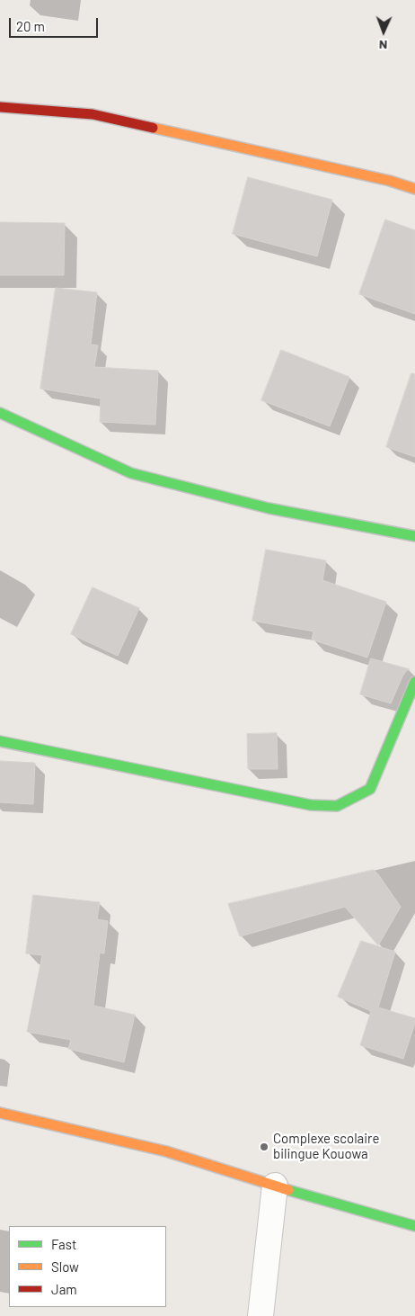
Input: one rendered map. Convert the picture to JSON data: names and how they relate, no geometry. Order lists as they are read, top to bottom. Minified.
{"places":["Complexe scolaire bilingue Kouowa"],"legend":["Fast","Slow","Jam"],"scale_bar":"20 m","north":"bottom"}
